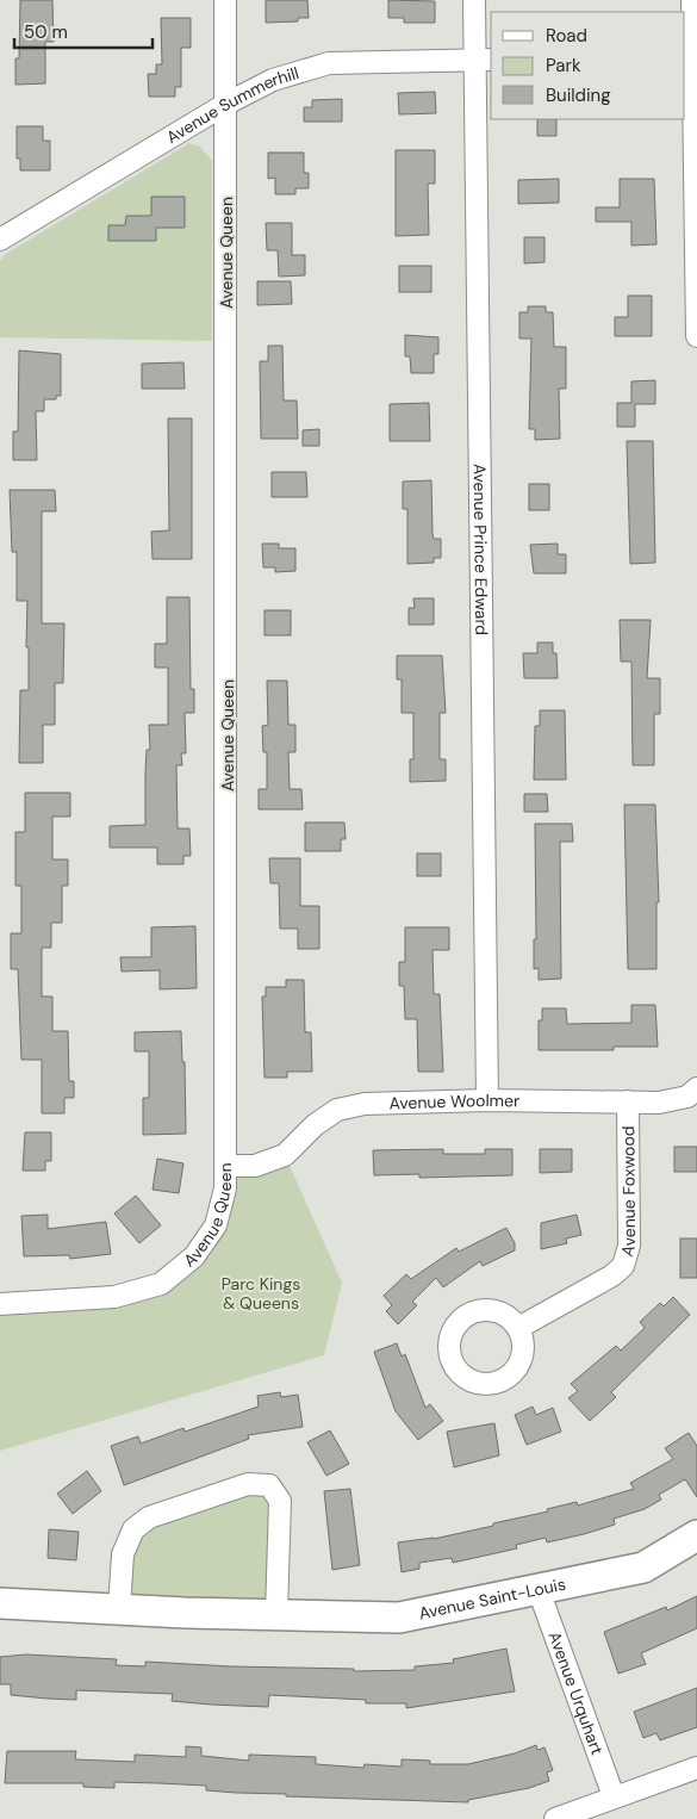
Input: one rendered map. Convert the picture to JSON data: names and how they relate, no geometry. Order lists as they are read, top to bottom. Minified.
{"streets":{"street":["Avenue Summerhill","Avenue Queen","Avenue Prince Edward","Avenue Woolmer","Avenue Foxwood","Avenue Saint-Louis","Avenue Urquhart"]},"crossings":[["Avenue Summerhill","Avenue Queen"],["Avenue Summerhill","Avenue Prince Edward"],["Avenue Queen","Avenue Woolmer"],["Avenue Prince Edward","Avenue Woolmer"],["Avenue Woolmer","Avenue Foxwood"],["Avenue Saint-Louis","Avenue Urquhart"]],"parks":["Parc Kings & Queens"],"legend":["Road","Park","Building"],"scale_bar":"50 m"}
